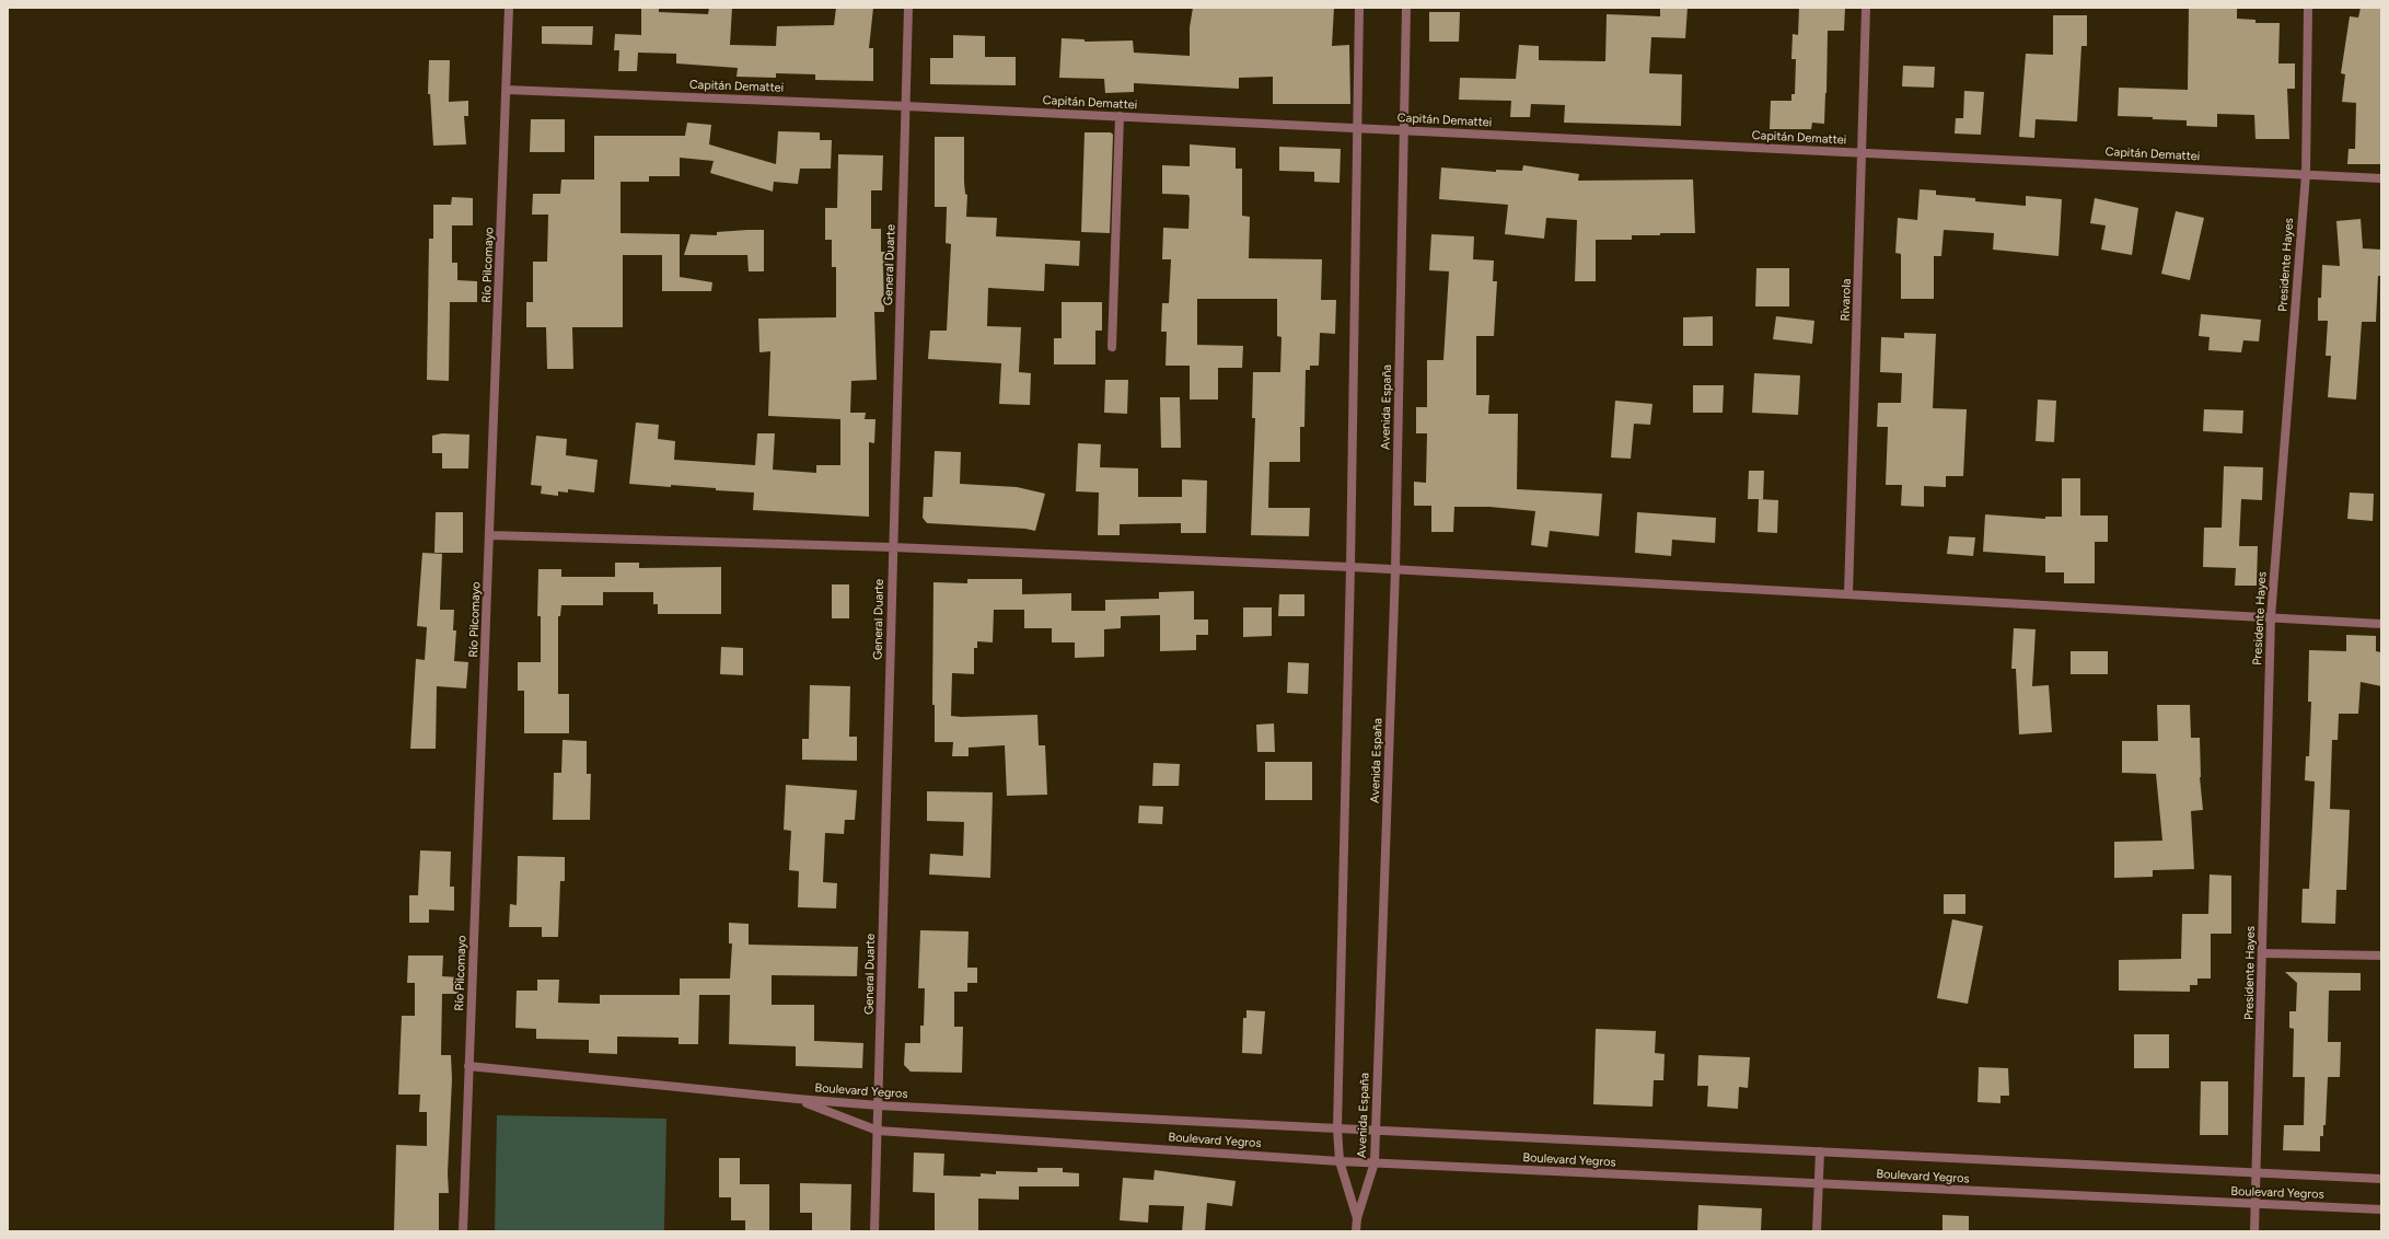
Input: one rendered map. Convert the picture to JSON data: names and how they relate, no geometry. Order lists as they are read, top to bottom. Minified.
{"streets":{"street":["Capitán Demattei","Río Pilcomayo","General Duarte","Presidente Hayes","Rivarola","Avenida España","Boulevard Yegros"]},"crossings":[["Capitán Demattei","Río Pilcomayo"],["Capitán Demattei","General Duarte"],["Capitán Demattei","Presidente Hayes"],["Capitán Demattei","Rivarola"],["Capitán Demattei","Avenida España"],["General Duarte","Boulevard Yegros"],["Presidente Hayes","Boulevard Yegros"],["Avenida España","Boulevard Yegros"]]}
